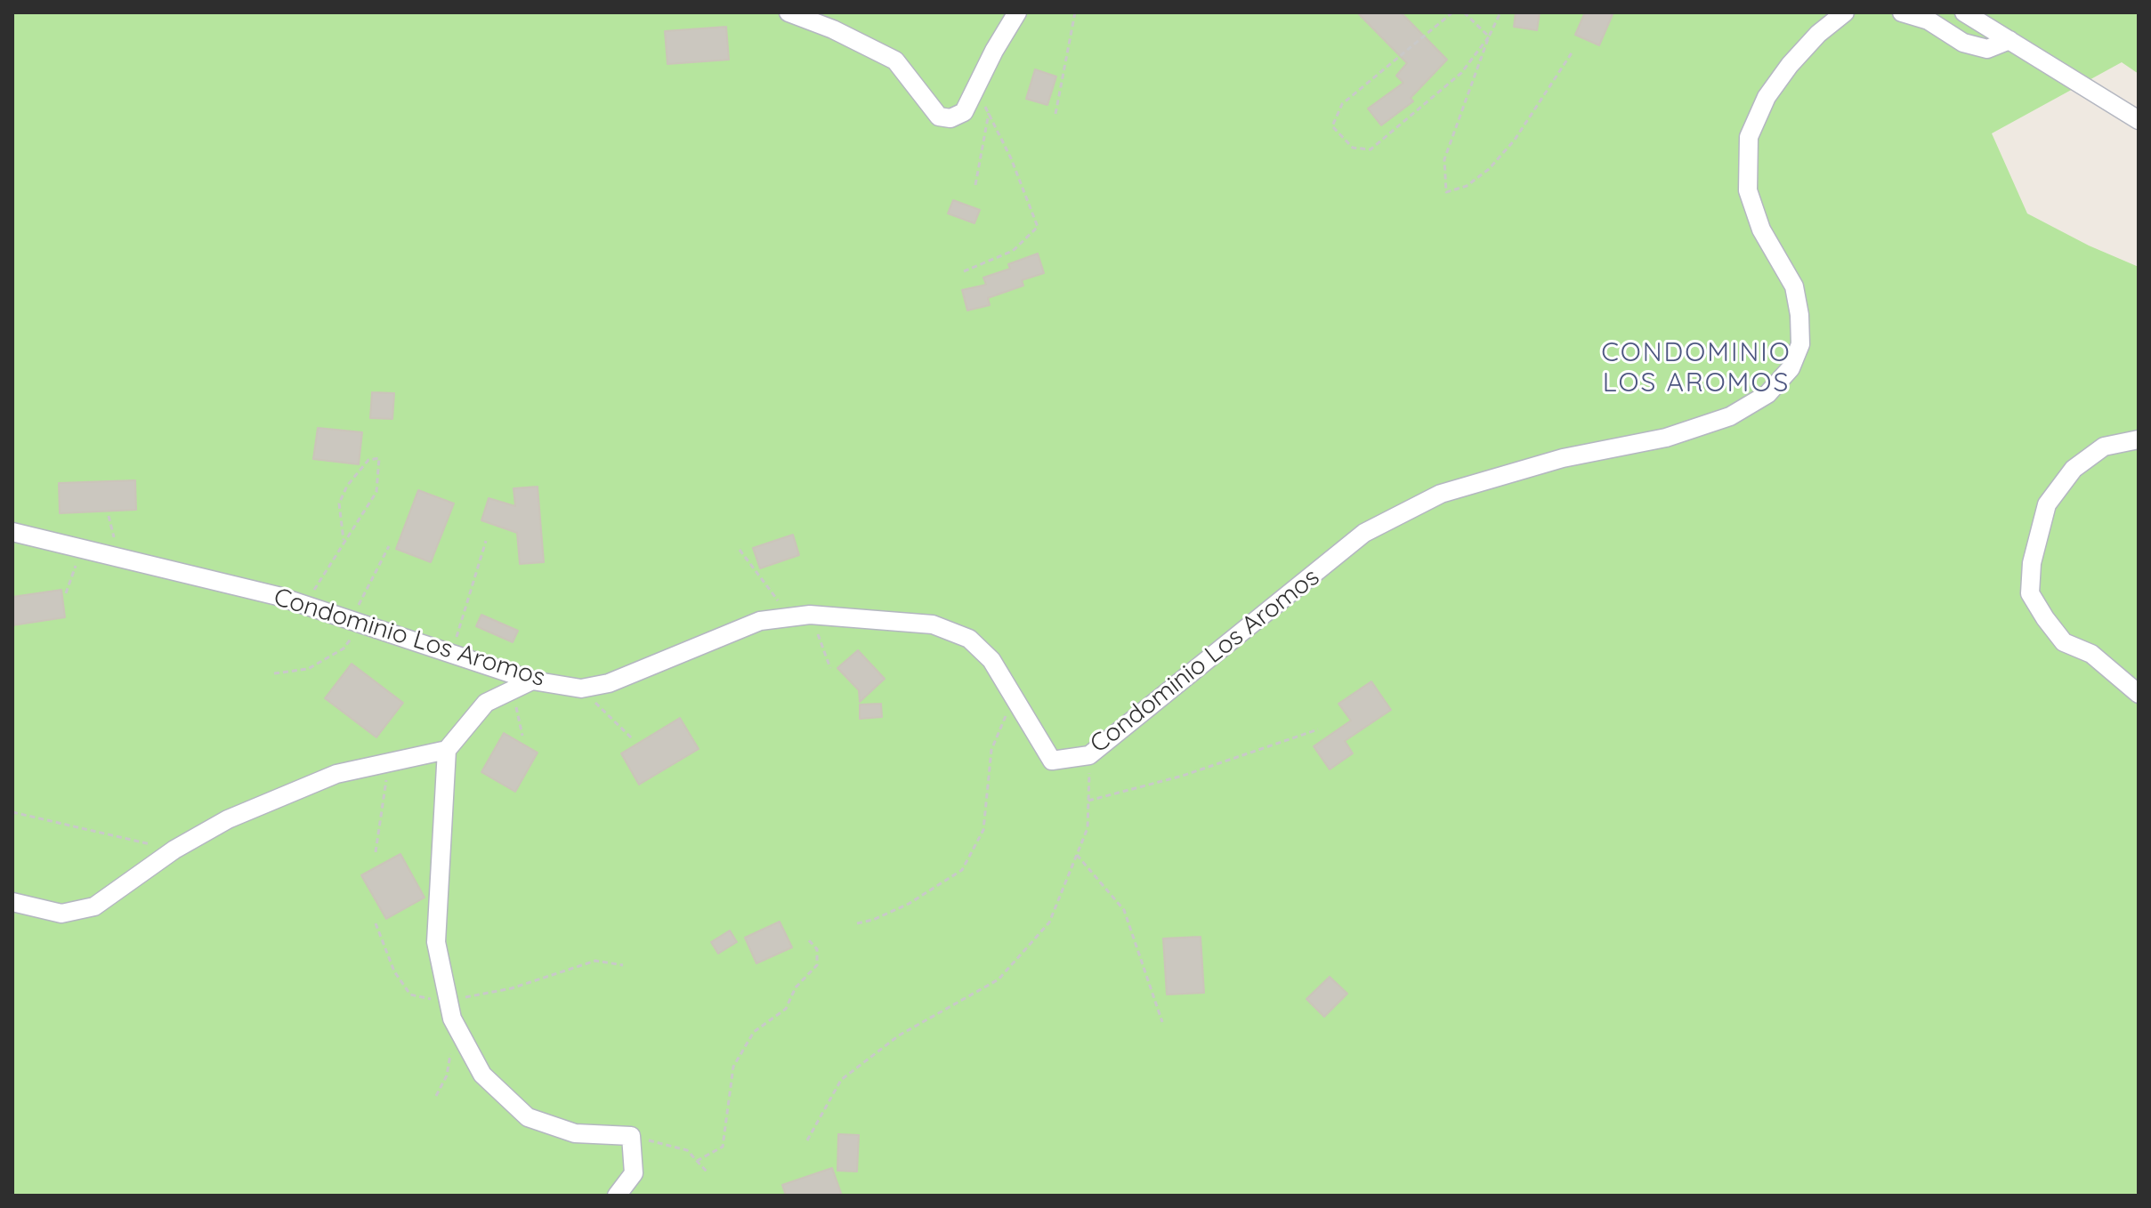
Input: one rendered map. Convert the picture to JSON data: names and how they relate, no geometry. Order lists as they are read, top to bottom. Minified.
{"streets":{"street":["Condominio Los Aromos"]},"districts":["CONDOMINIO LOS AROMOS"]}
